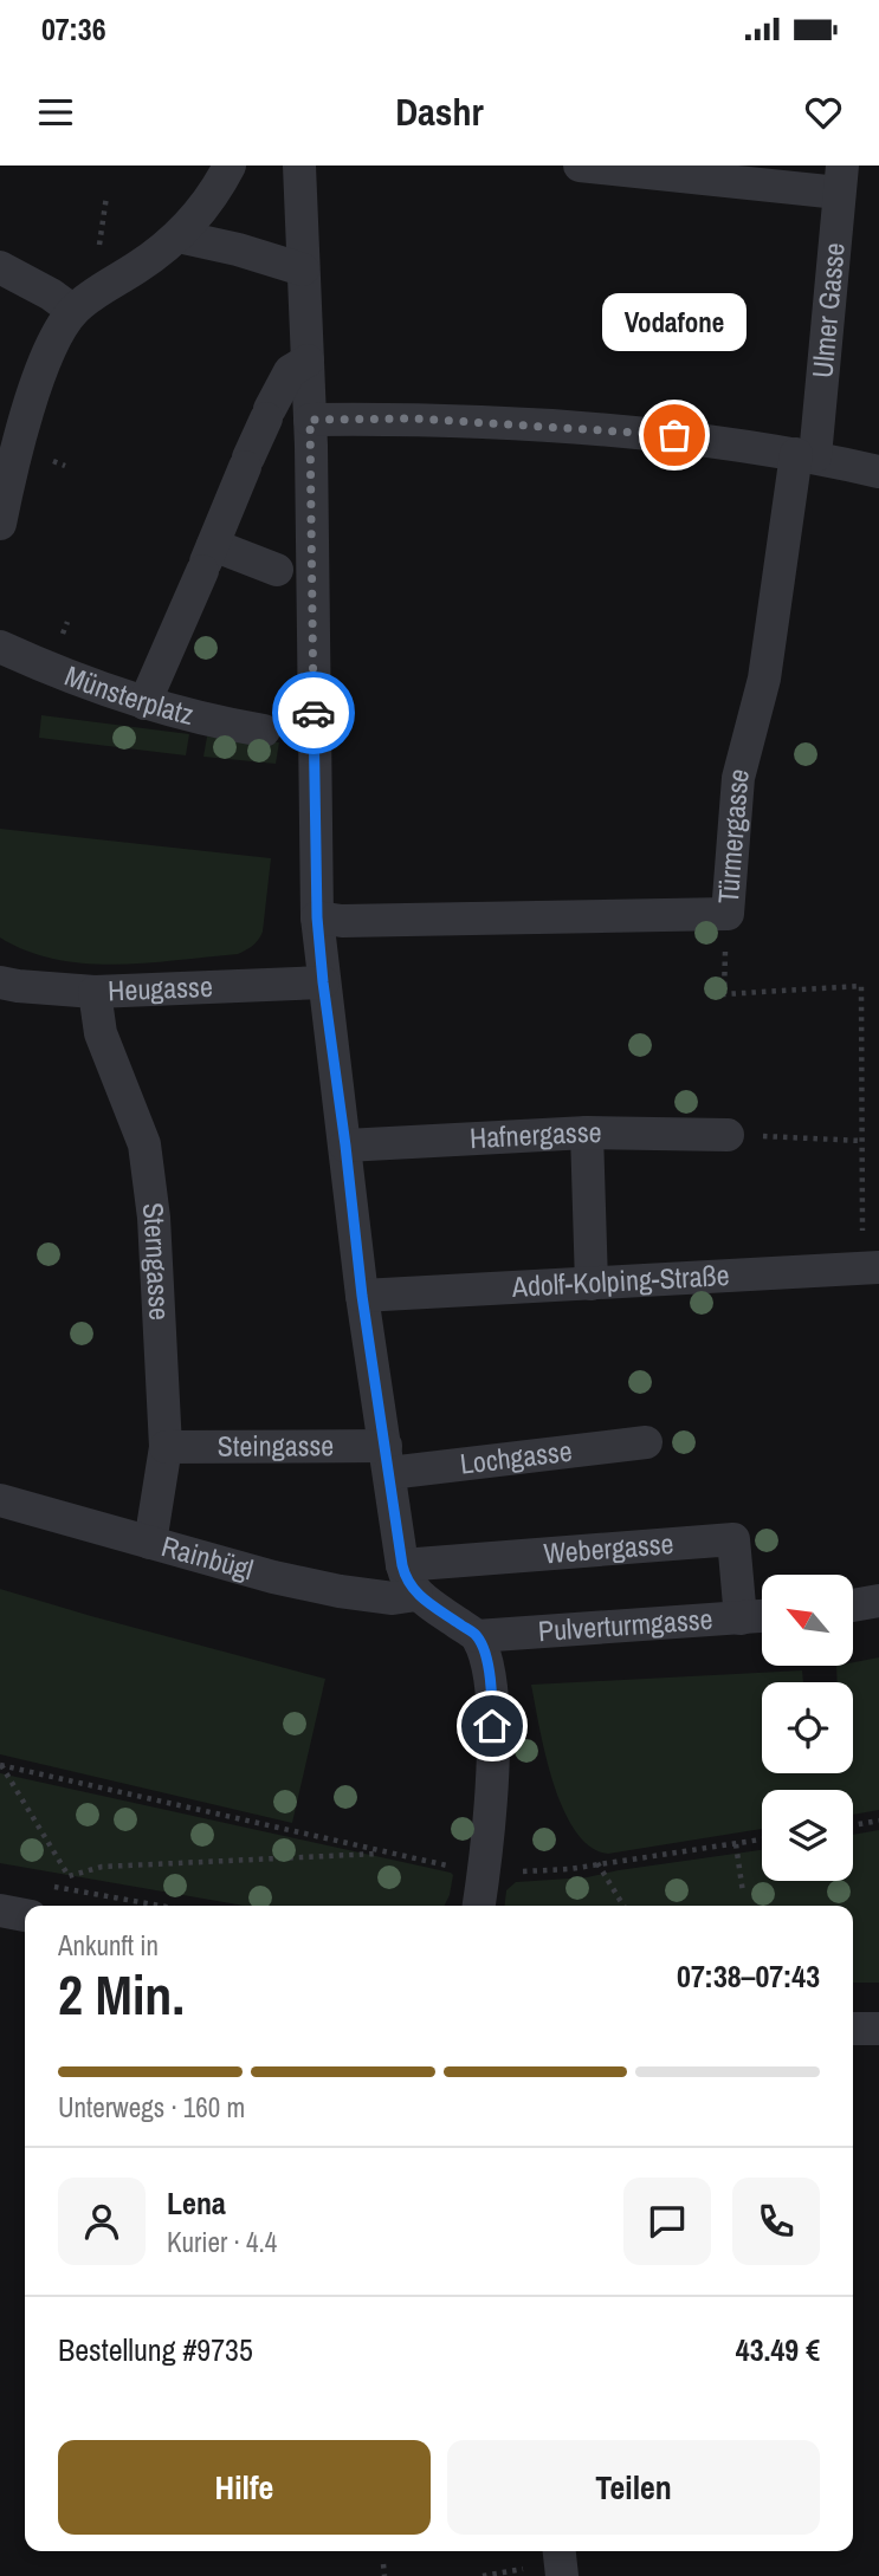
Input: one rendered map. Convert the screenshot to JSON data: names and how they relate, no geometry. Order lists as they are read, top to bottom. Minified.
{"streets":{"street":["Ulmer Gasse","Münsterplatz","Türmergasse","Heugasse","Hafnergasse","Sterngasse","Adolf-Kolping-Straße","Steingasse","Lochgasse","Webergasse","Rainbügl","Pulverturmgasse"]},"crossings":[["Ulmer Gasse","Türmergasse"],["Heugasse","Sterngasse"],["Sterngasse","Steingasse"],["Sterngasse","Rainbügl"],["Steingasse","Lochgasse"],["Webergasse","Pulverturmgasse"]],"places":["Vodafone"],"north":"top left","page":{"status":"07:36","header":"Dashr","bubble":"Vodafone","heading":["2 Min.","Ankunft in","07:38–07:43"],"panel":["Lena","Kurier · 4.4","Bestellung #9735","43.49 €"],"bar":"Unterwegs · 160 m","buttons":["Hilfe","Teilen"]}}
